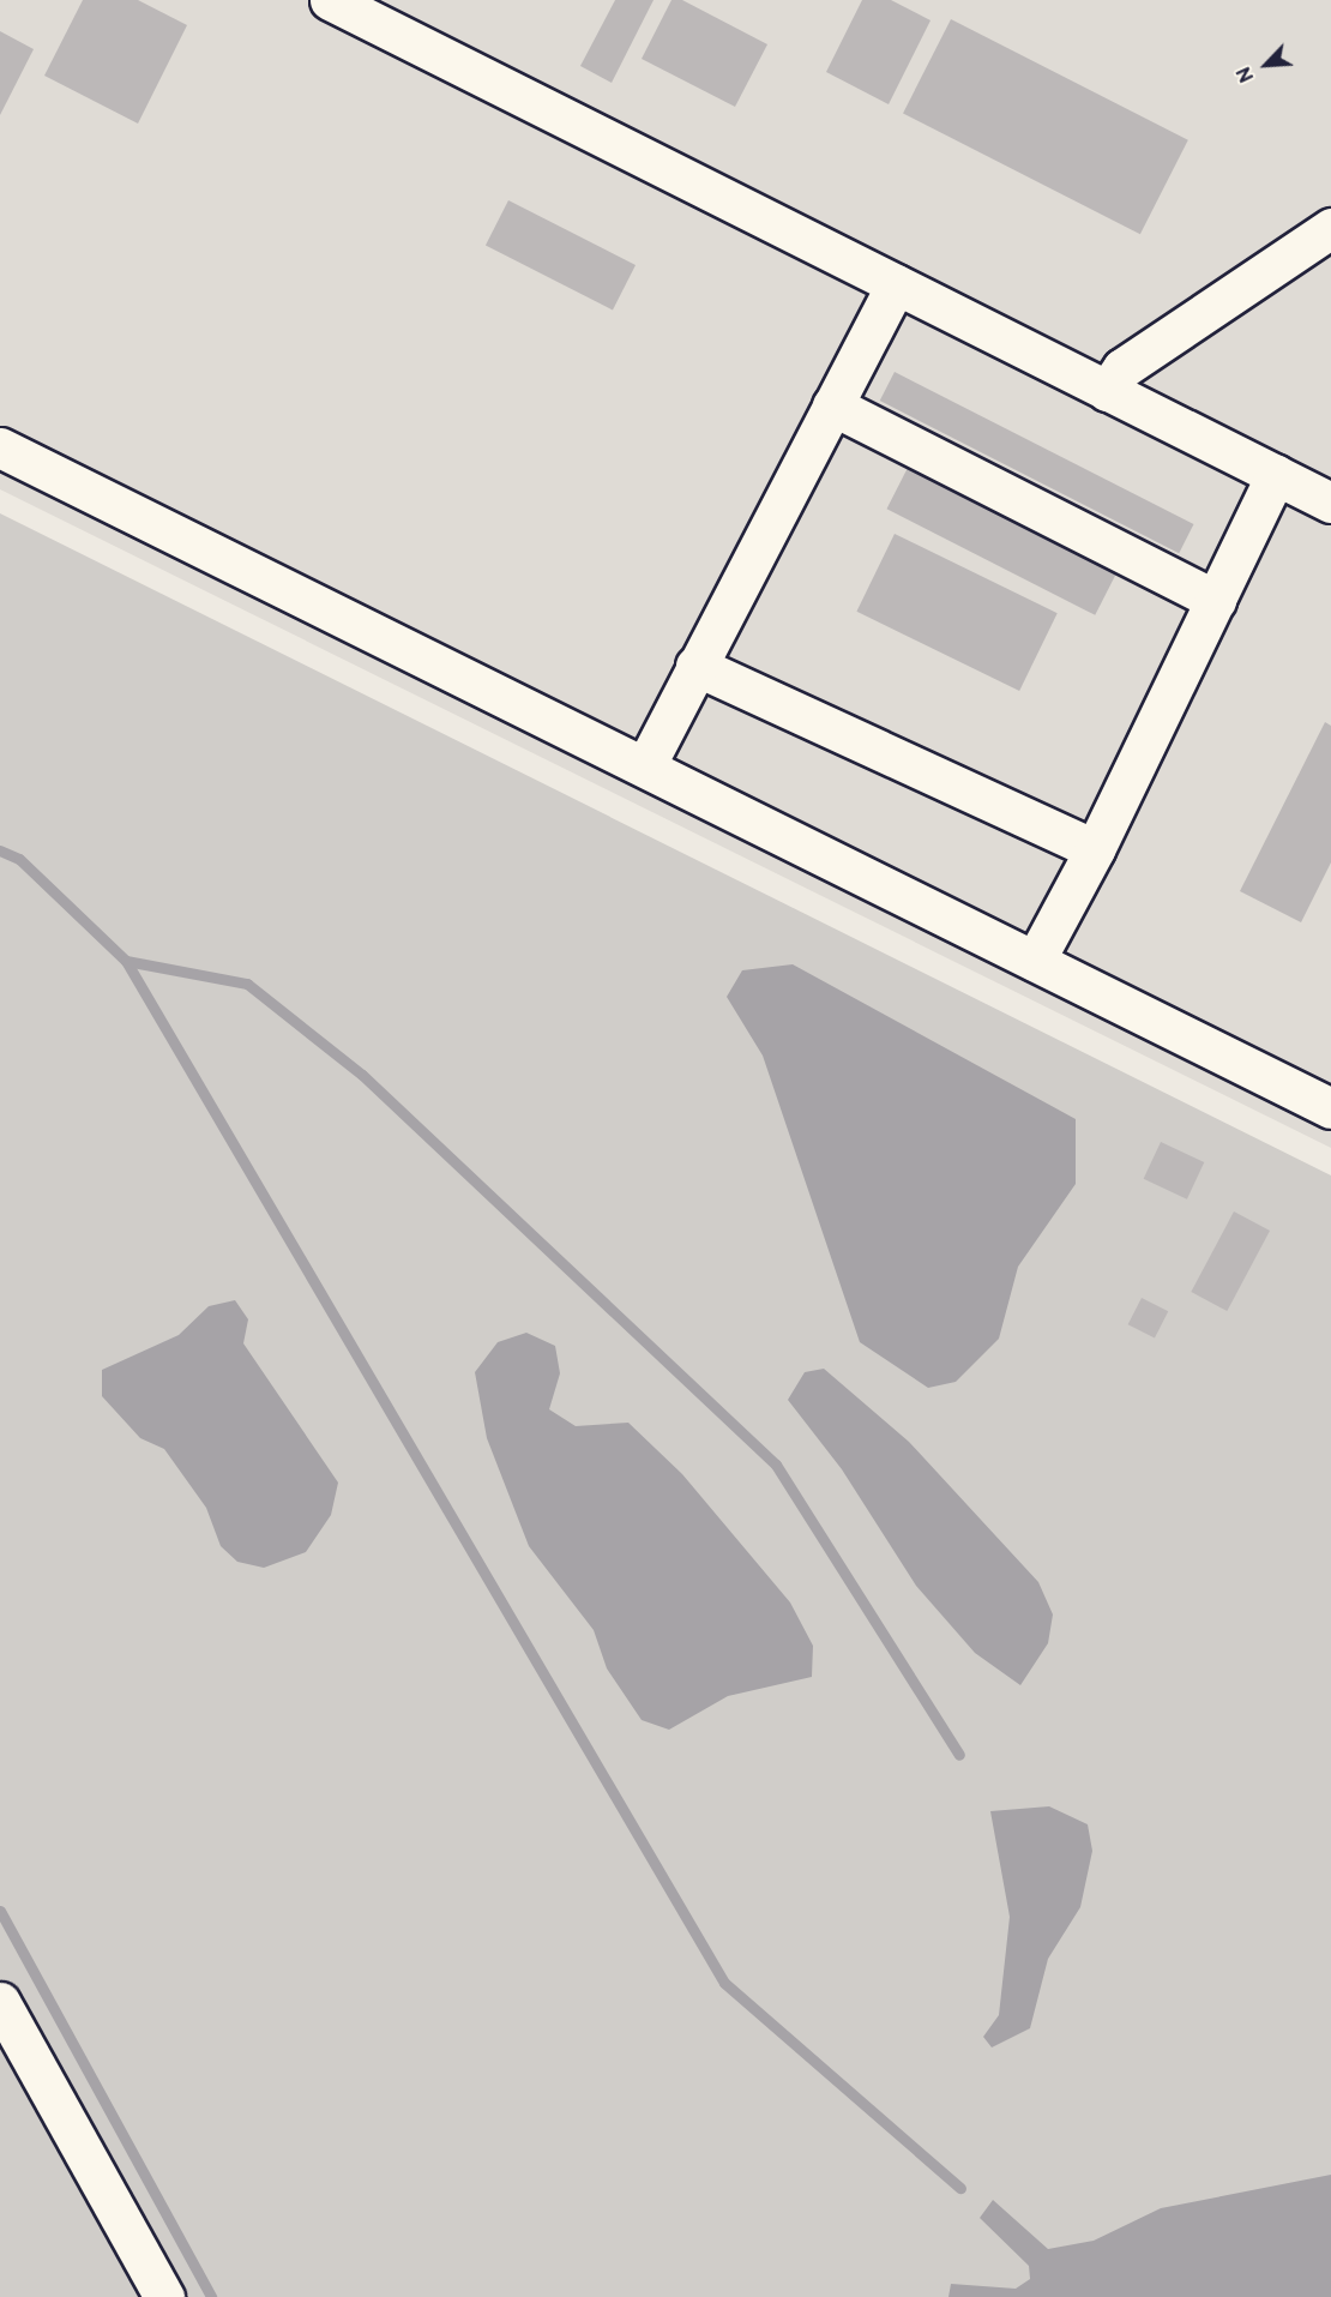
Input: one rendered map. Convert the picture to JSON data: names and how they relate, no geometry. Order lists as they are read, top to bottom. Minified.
{"north":"bottom left"}
